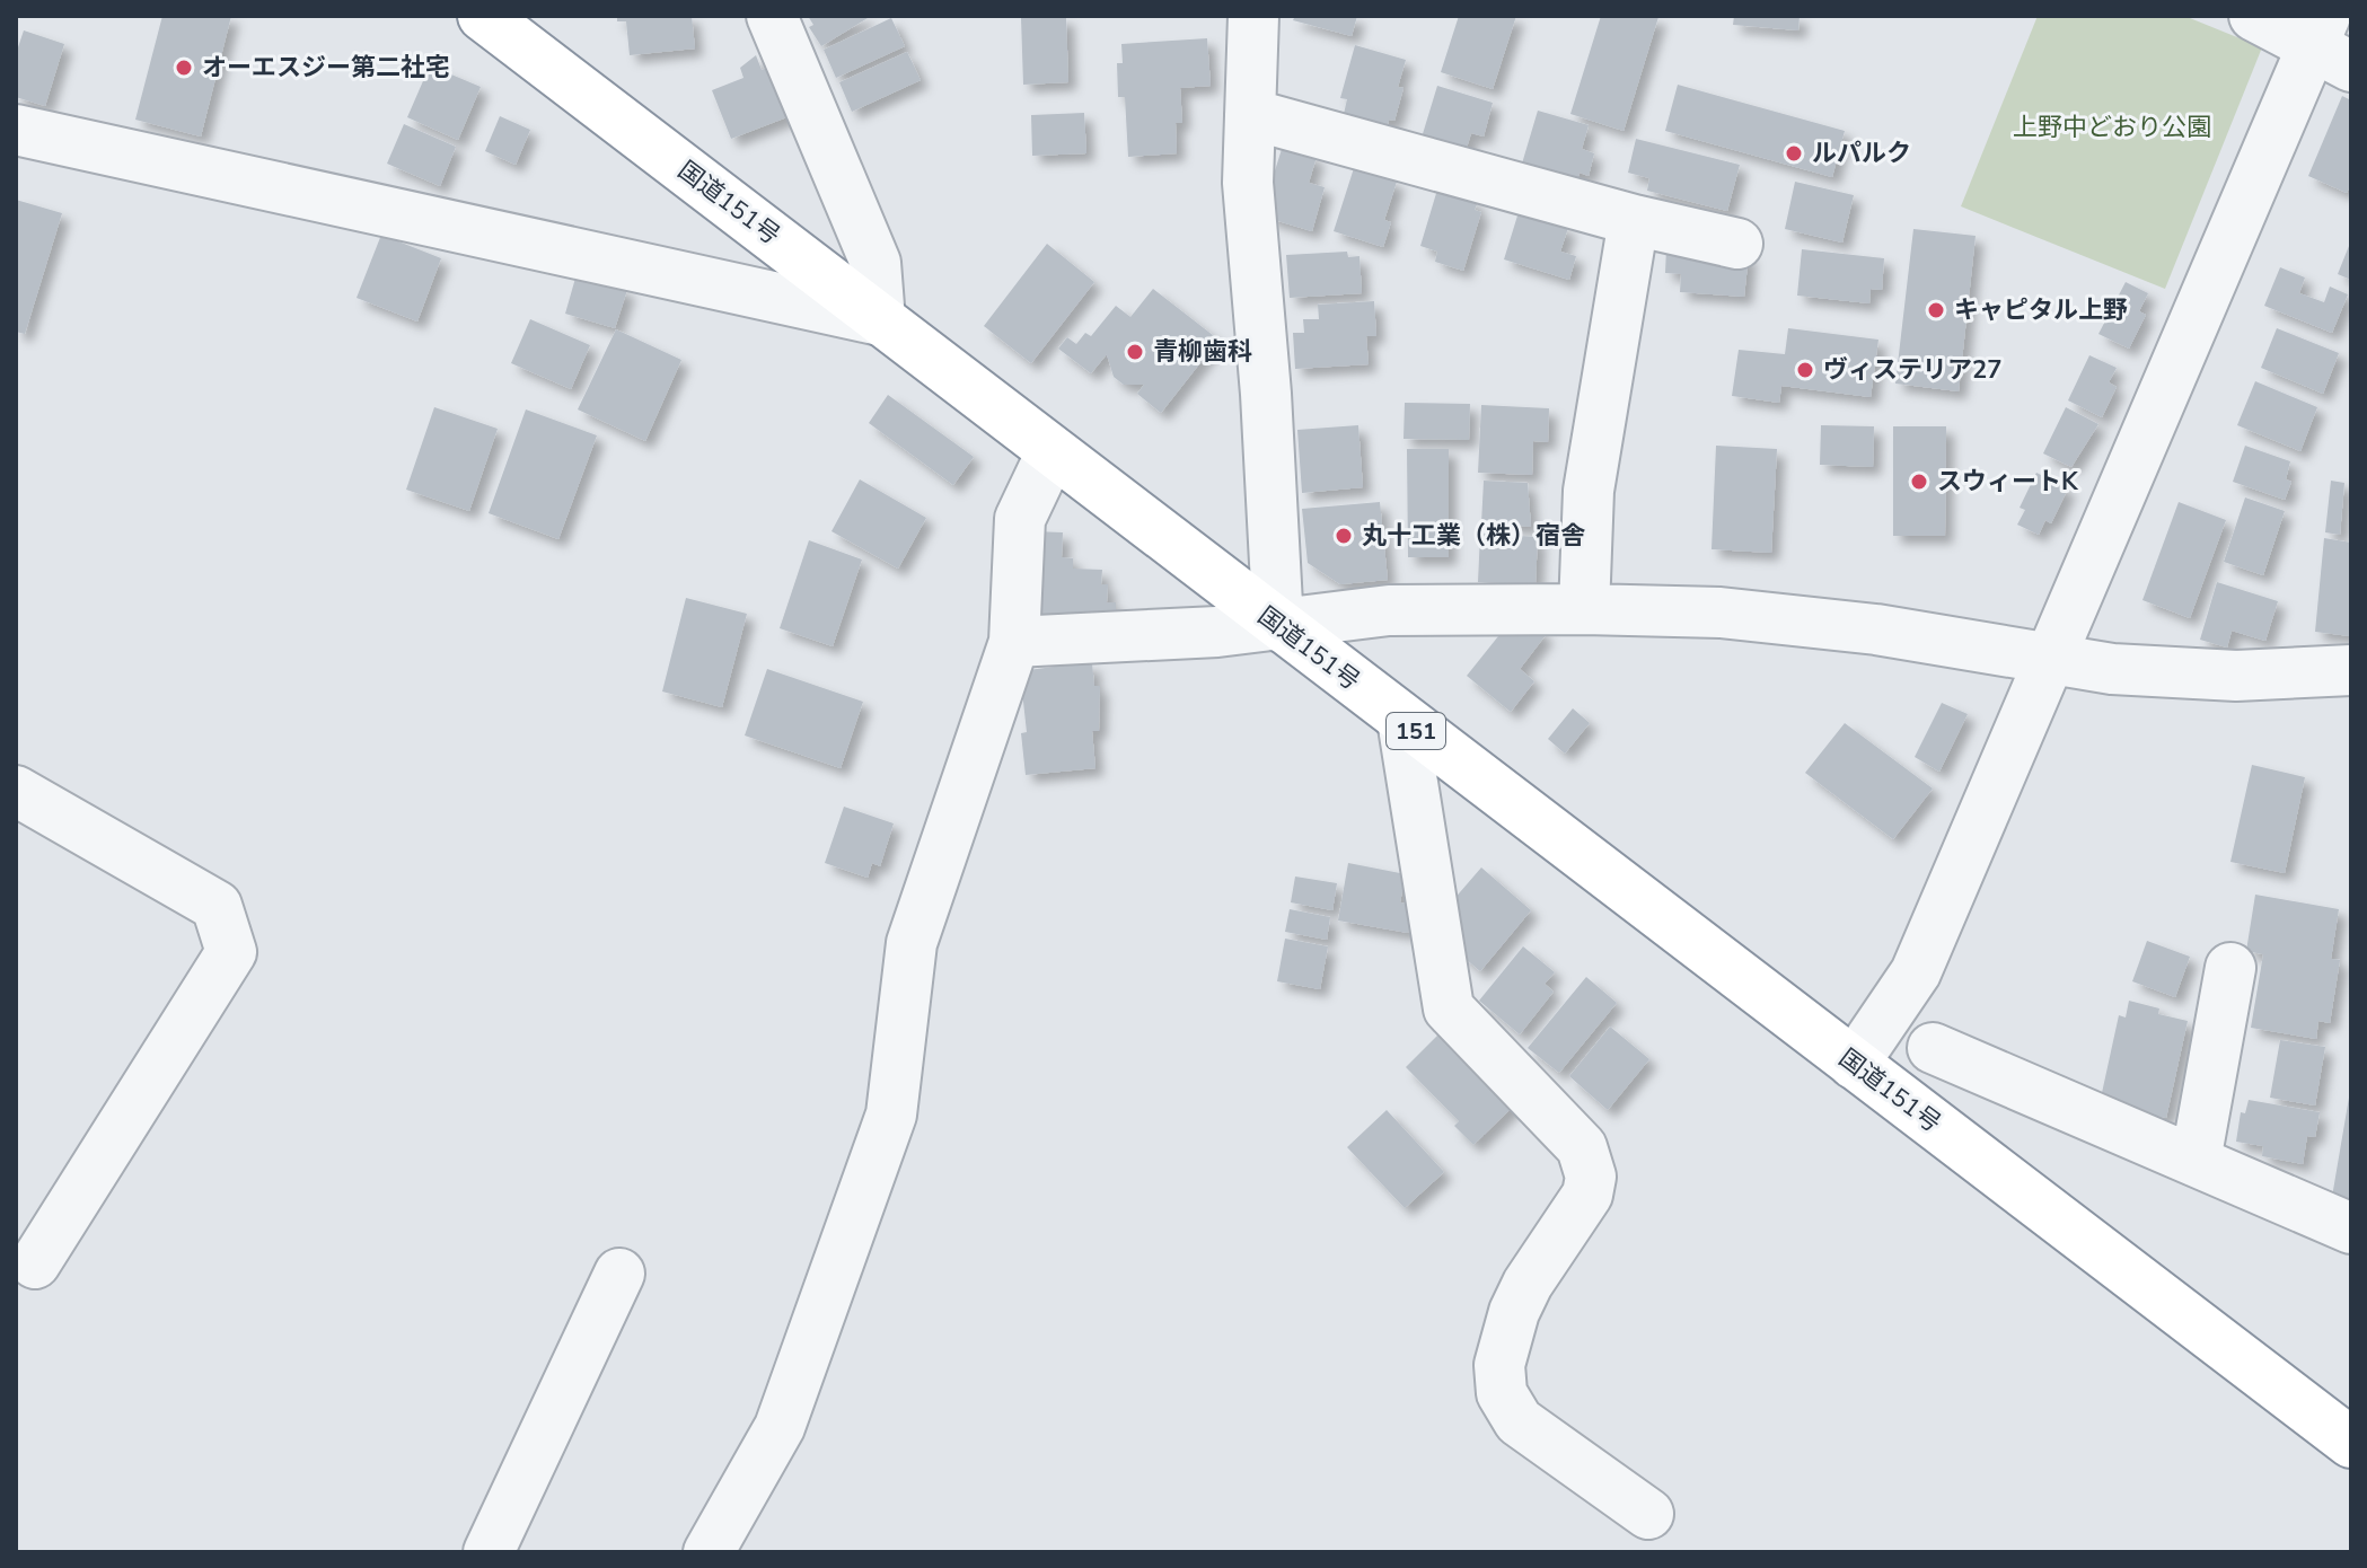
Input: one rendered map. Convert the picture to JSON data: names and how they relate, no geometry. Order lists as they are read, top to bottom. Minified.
{"streets":{"highway":["国道151号","151"]},"parks":["上野中どおり公園"],"places":["オーエスジー第二社宅","ルパルク","キャピタル上野","青柳歯科","ヴィステリア27","スウィートK","丸十工業（株）宿舎"]}
